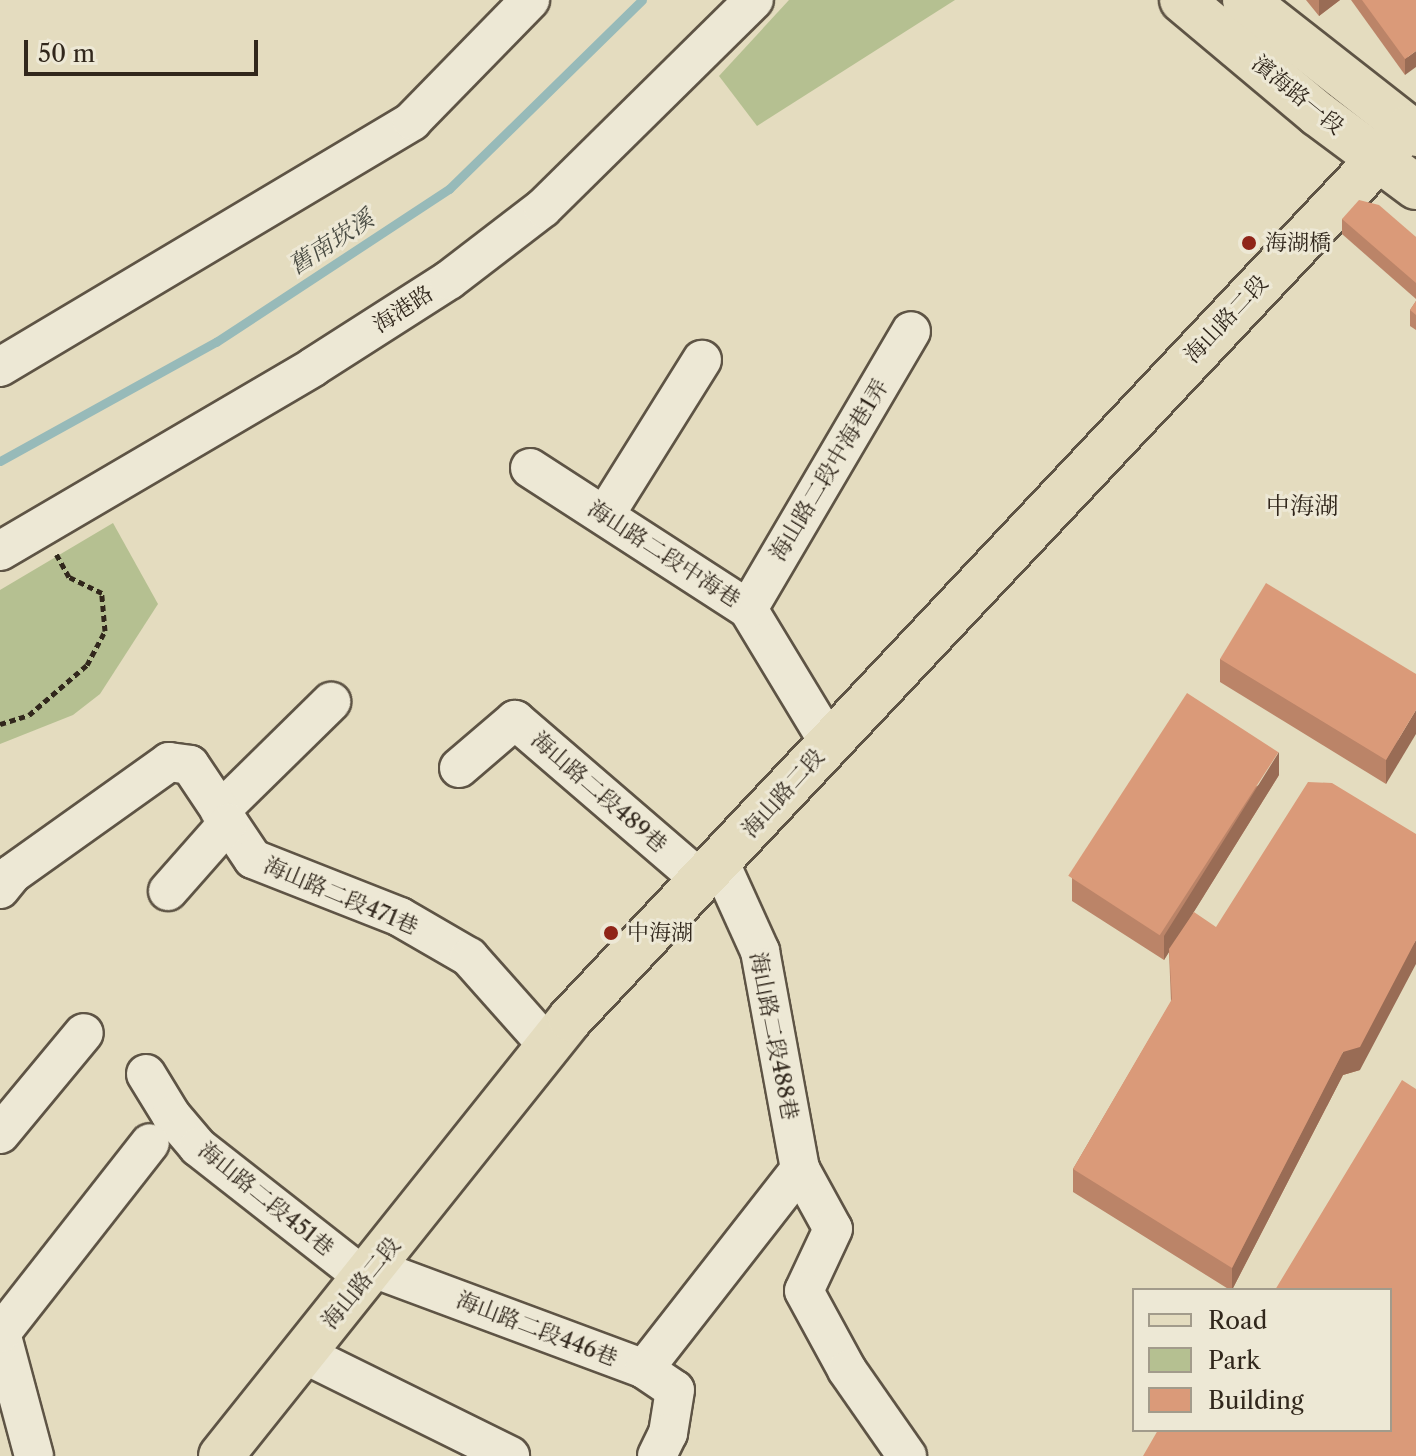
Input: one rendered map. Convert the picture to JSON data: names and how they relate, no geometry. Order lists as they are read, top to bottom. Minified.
{"streets":{"main road":["濱海路一段","海山路二段"],"street":["海港路","海山路二段中海巷1弄","海山路二段中海巷","海山路二段489巷","海山路二段471巷","海山路二段488巷","海山路二段451巷","海山路二段446巷"]},"crossings":[["濱海路一段","海山路二段"],["海山路二段","海山路二段中海巷"],["海山路二段","海山路二段489巷"],["海山路二段","海山路二段471巷"],["海山路二段","海山路二段488巷"],["海山路二段","海山路二段451巷"],["海山路二段","海山路二段446巷"],["海山路二段中海巷1弄","海山路二段中海巷"],["海山路二段489巷","海山路二段488巷"],["海山路二段488巷","海山路二段446巷"],["海山路二段451巷","海山路二段446巷"]],"districts":["中海湖"],"water":["舊南崁溪"],"places":["海湖橋","中海湖"],"legend":["Road","Park","Building"],"scale_bar":"50 m"}
